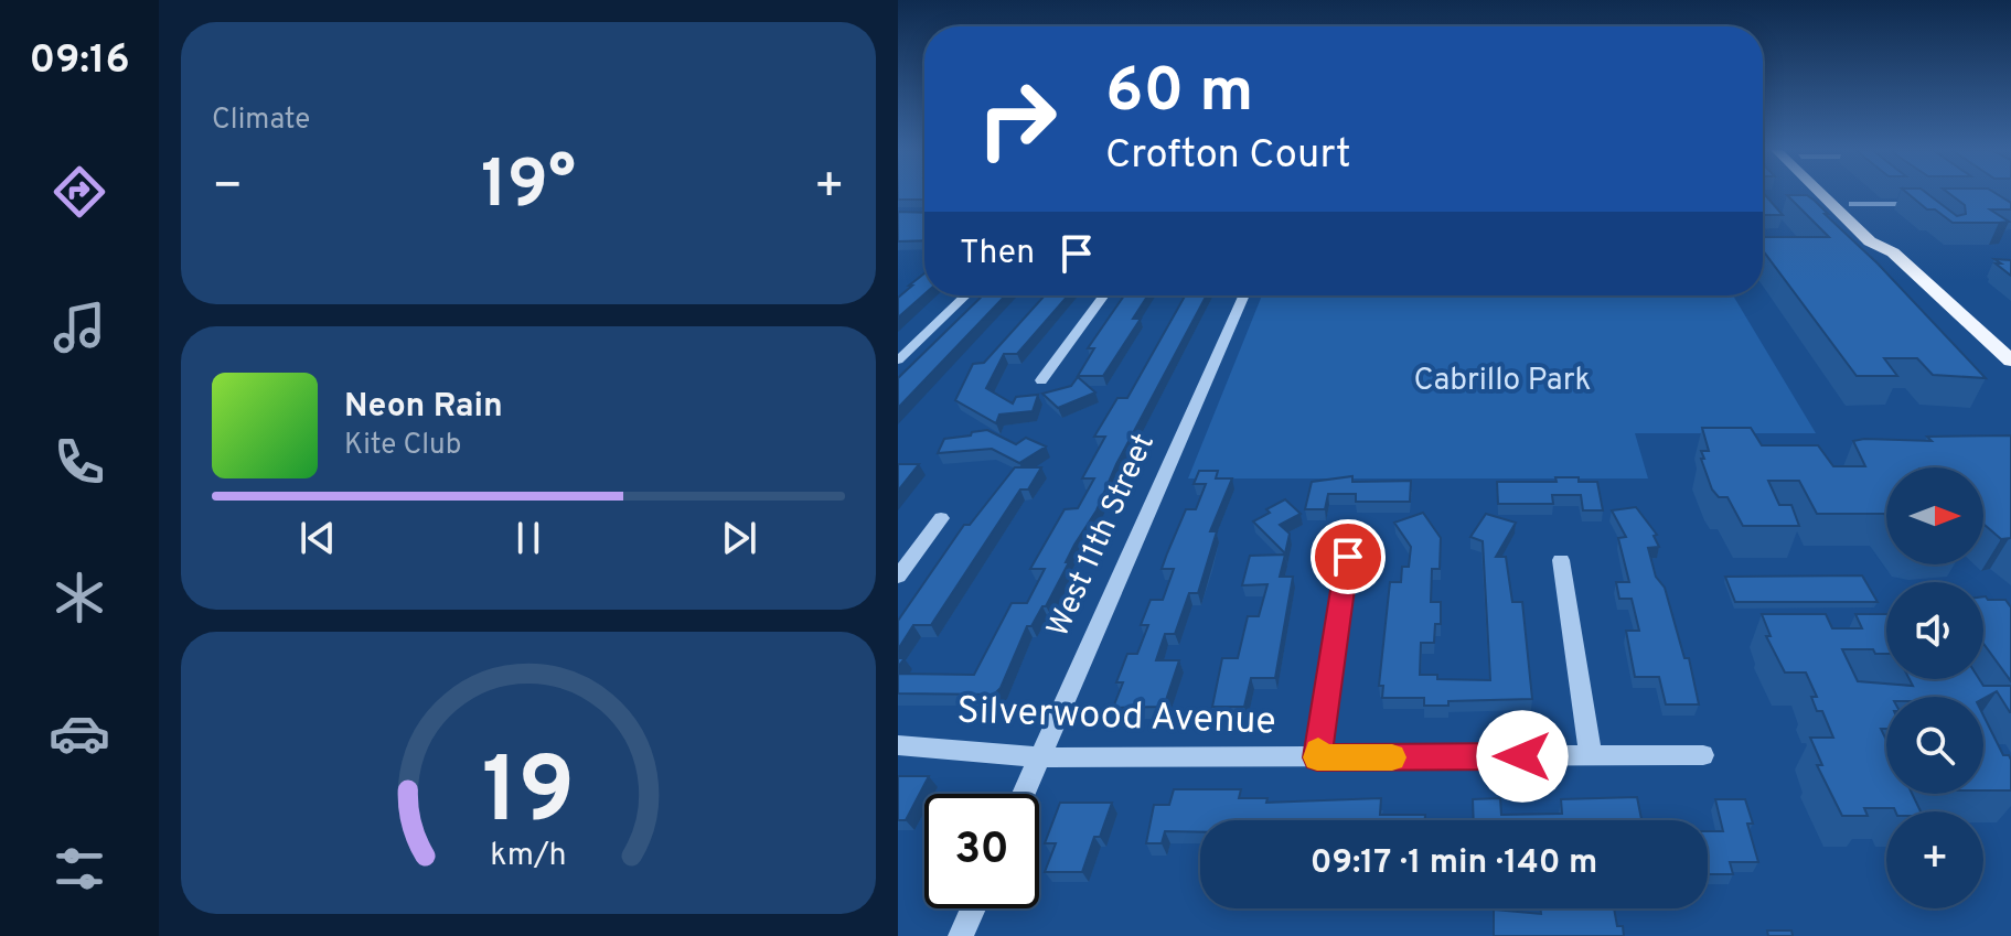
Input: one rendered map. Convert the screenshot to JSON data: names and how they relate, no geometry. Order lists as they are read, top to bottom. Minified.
{"streets":{"street":["West 11th Street","Silverwood Avenue"]},"crossings":[["West 11th Street","Silverwood Avenue"]],"parks":["Cabrillo Park"],"north":"right","page":{"tabs":"09:16","tile":"Climate","turn":["60 m","Crofton Court"],"heat":["−","19°","+"],"then":"Then","song":["Neon Rain","Kite Club"],"map_buttons":"+","limit":"30","trip":"09:17 · 1 min · 140 m","gauge":["19","km/h"]}}
